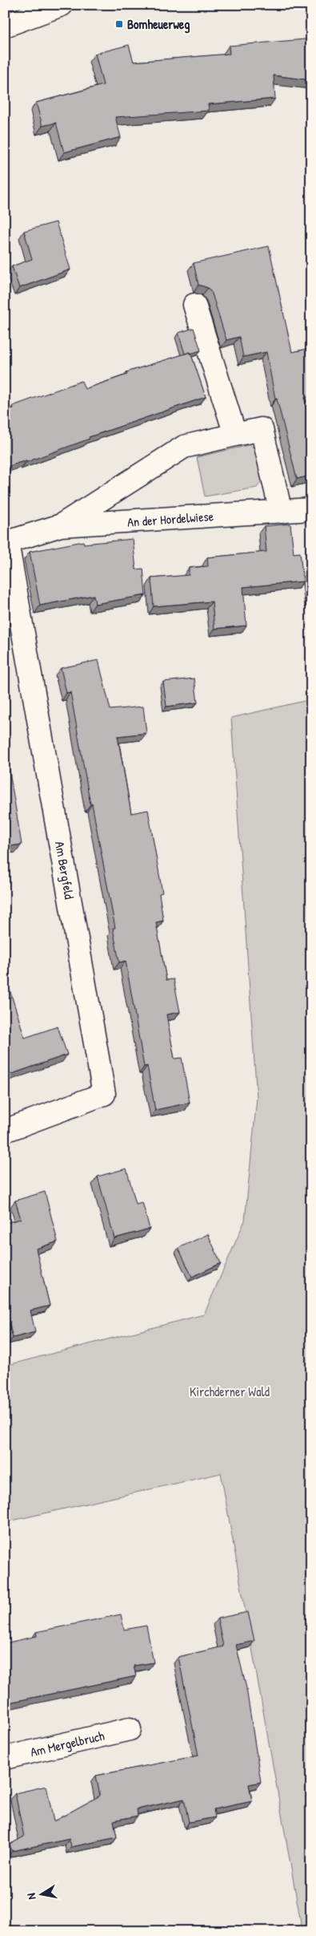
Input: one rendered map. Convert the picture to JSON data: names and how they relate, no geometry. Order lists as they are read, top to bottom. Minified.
{"streets":{"street":["An der Hordelwiese","Am Bergfeld","Am Mergelbruch"]},"crossings":[["An der Hordelwiese","Am Bergfeld"]],"parks":["Kirchderner Wald"],"places":{"transit":["Bomheuerweg"]},"north":"left"}
